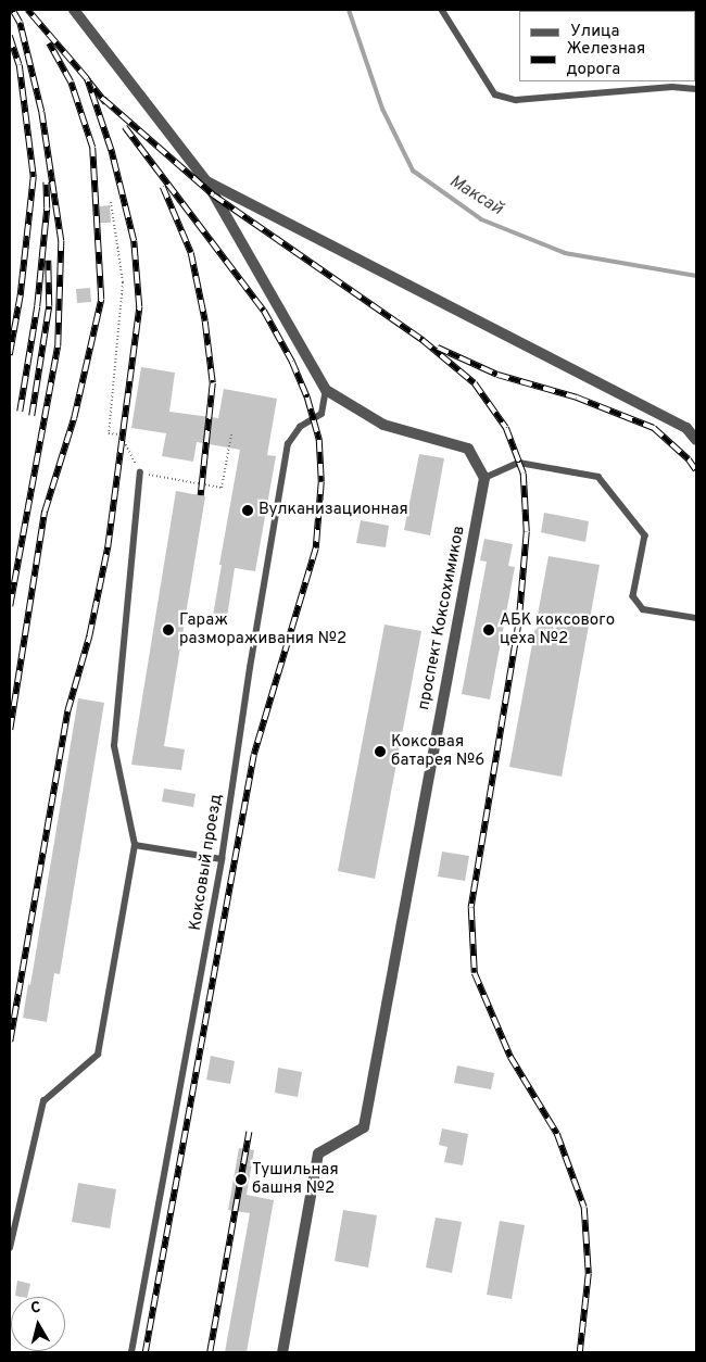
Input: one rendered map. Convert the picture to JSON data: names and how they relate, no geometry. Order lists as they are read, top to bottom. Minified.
{"streets":{"street":["проспект Коксохимиков"],"lane":["Коксовый проезд"]},"water":["Максай"],"places":["Вулканизационная","Гараж размораживания №2","АБК коксового цеха №2","Коксовая батарея №6","Тушильная башня №2"],"legend":["Улица","Железная дорога"],"north":"top"}
